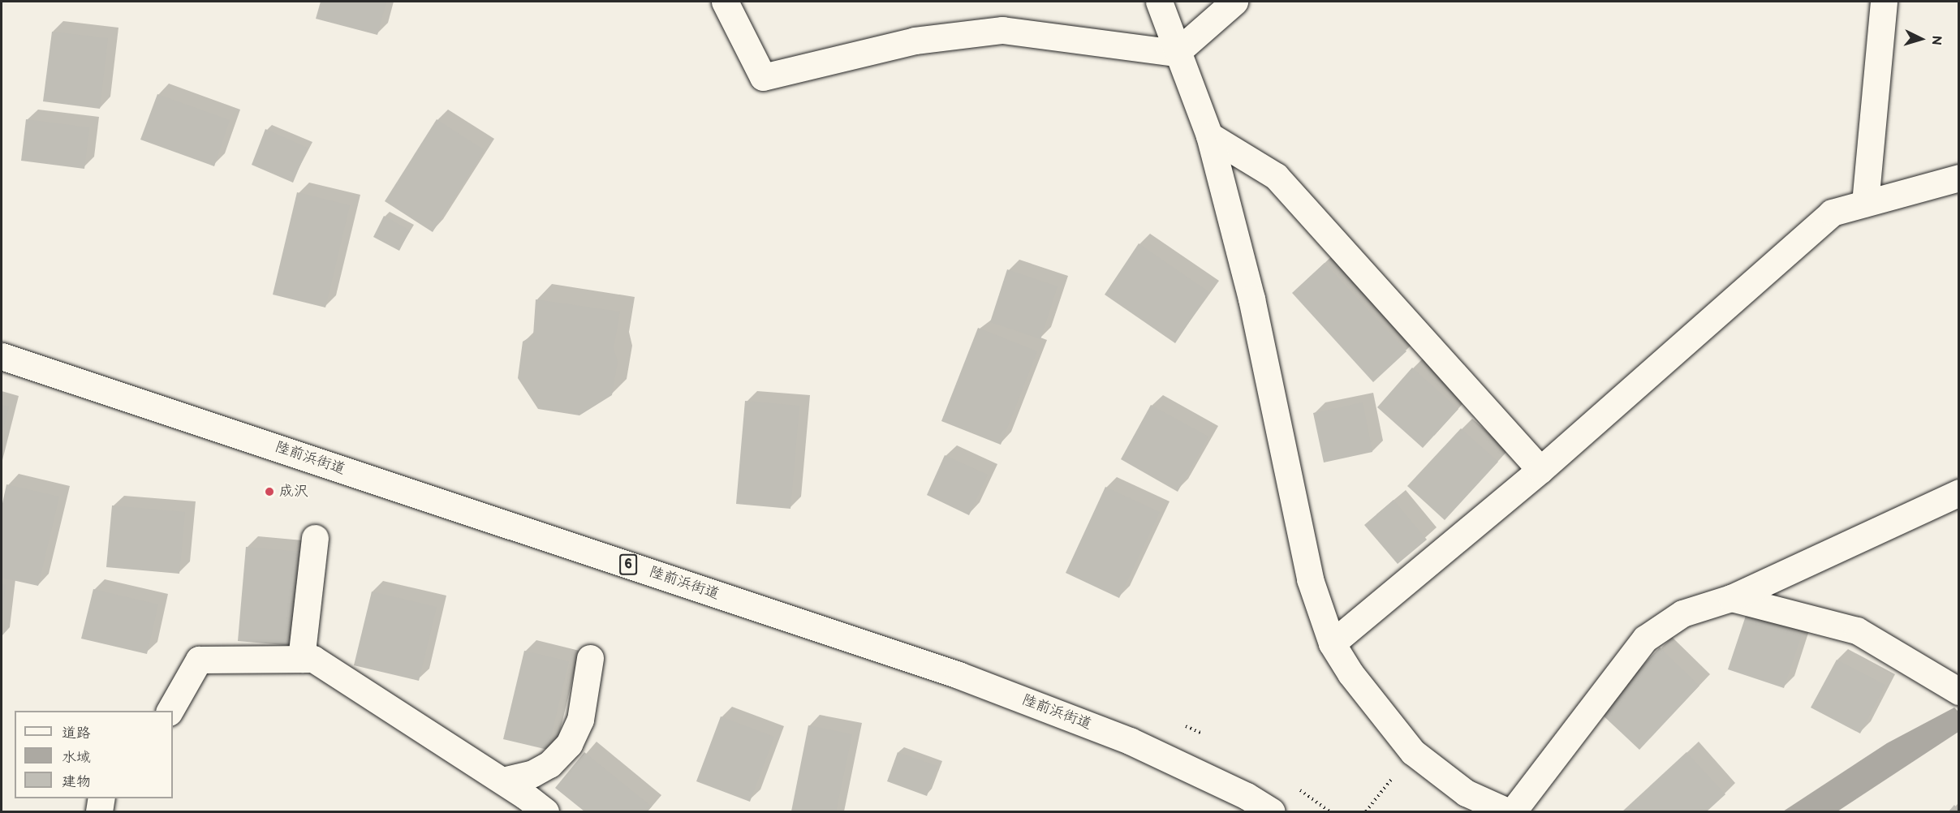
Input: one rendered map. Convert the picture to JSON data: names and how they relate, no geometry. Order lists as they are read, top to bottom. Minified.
{"streets":{"main road":["陸前浜街道","6"]},"places":["成沢"],"legend":["道路","水域","建物"],"north":"right"}
